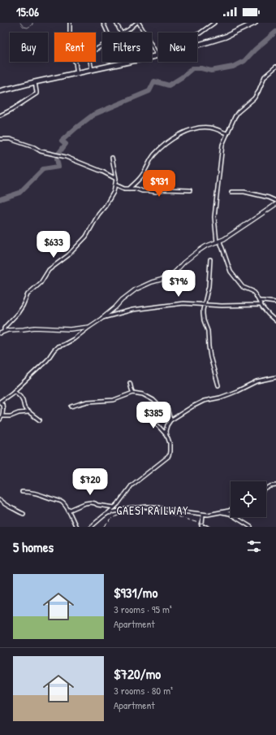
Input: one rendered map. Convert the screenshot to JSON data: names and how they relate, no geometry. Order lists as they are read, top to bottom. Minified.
{"districts":["GAESI RAILWAY"],"page":{"status":"15:06","chip":["Buy","Rent","Filters","New"],"price":["$931","$633","$796","$385","$720"],"heading":"5 homes","list":[{"name":"$931/mo","note":"3 rooms · 95 m² · Apartment"},{"name":"$720/mo","note":"3 rooms · 80 m² · Apartment"}]}}
